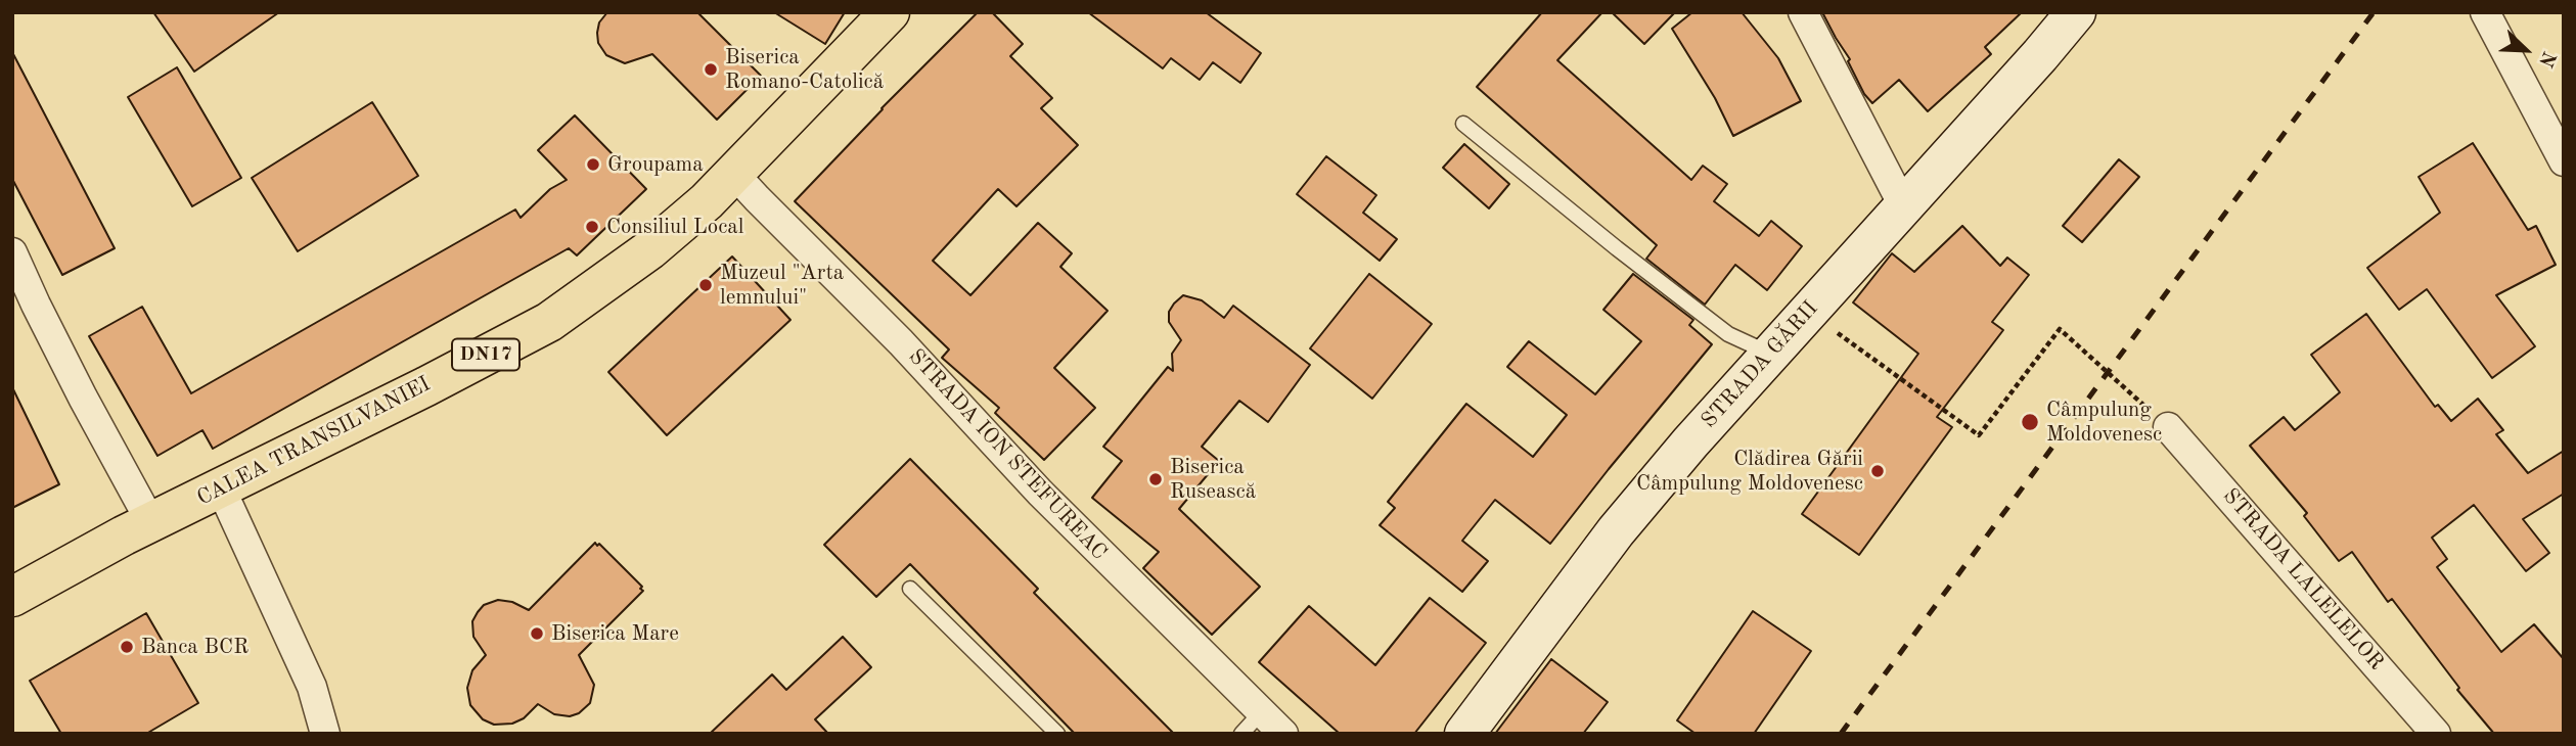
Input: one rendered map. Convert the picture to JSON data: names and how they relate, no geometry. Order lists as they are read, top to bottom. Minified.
{"streets":{"highway":["DN17","CALEA TRANSILVANIEI"],"street":["STRADA GĂRII","STRADA ION STEFUREAC","STRADA LALELELOR"]},"crossings":[["CALEA TRANSILVANIEI","STRADA ION STEFUREAC"]],"places":["Biserica Romano-Catolică","Groupama","Consiliul Local","Muzeul \"Arta lemnului\"","Câmpulung Moldovenesc","Clădirea Gării Câmpulung Moldovenesc","Biserica Rusească","Biserica Mare","Banca BCR"],"north":"bottom right"}
